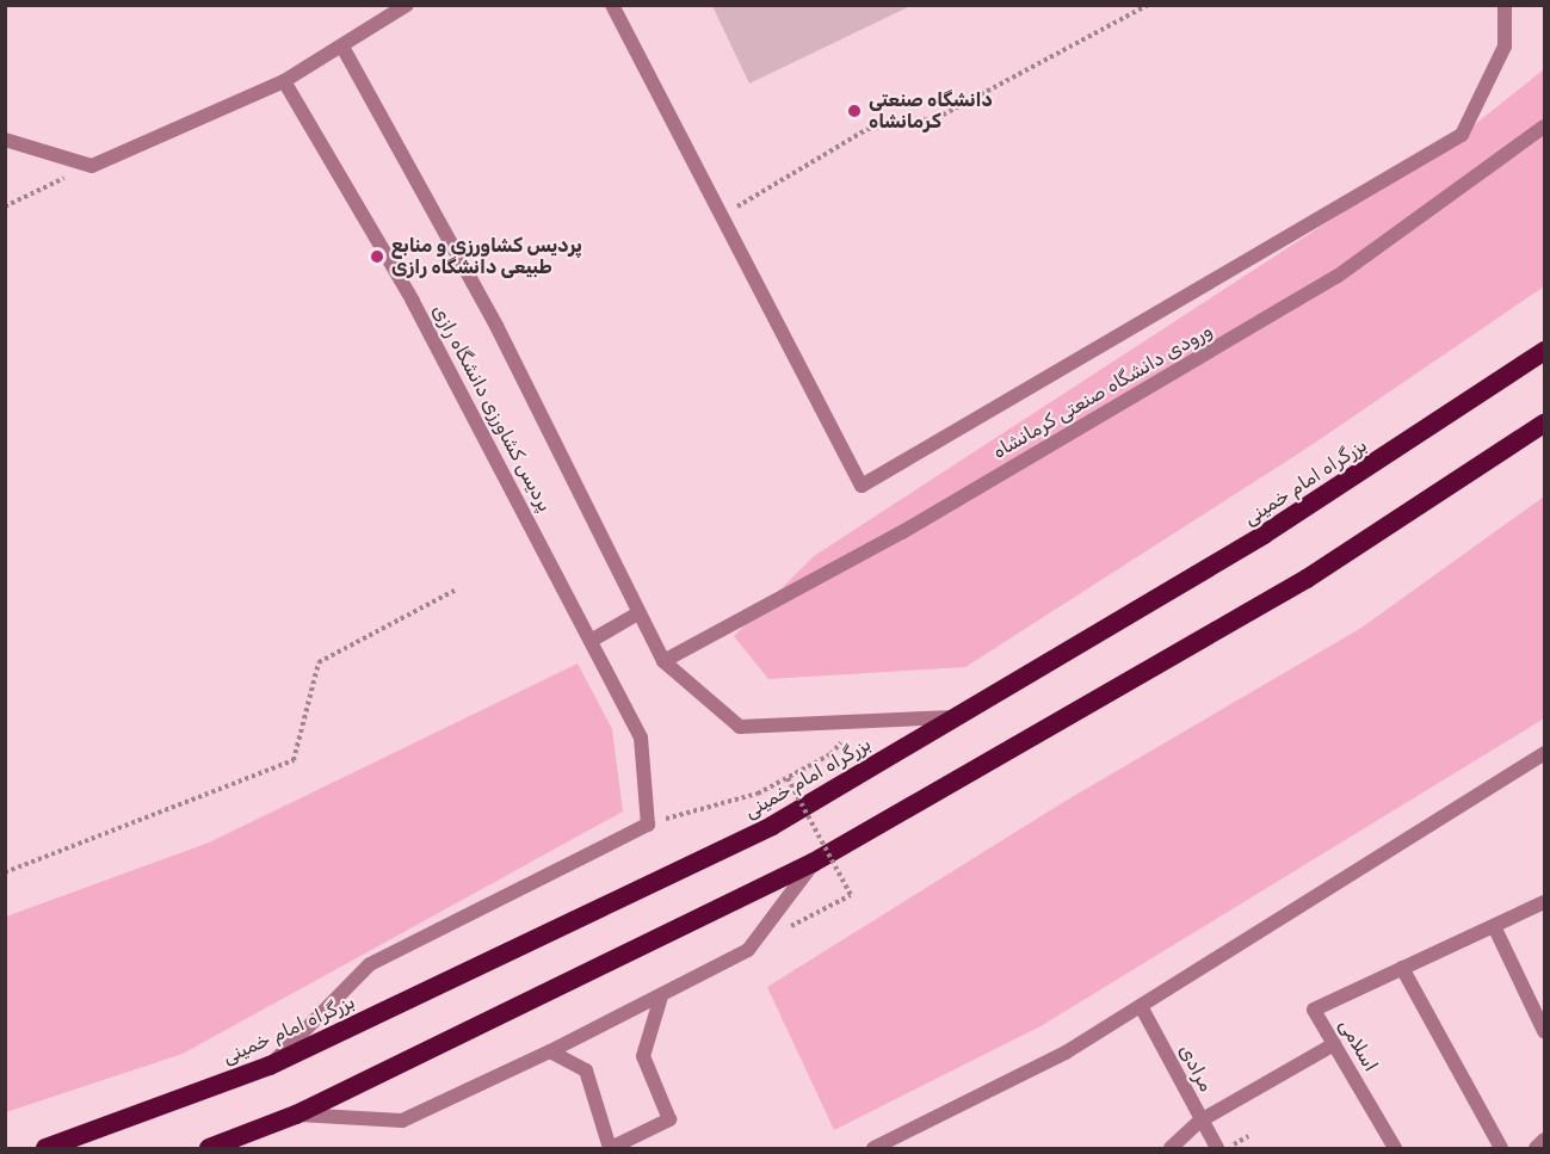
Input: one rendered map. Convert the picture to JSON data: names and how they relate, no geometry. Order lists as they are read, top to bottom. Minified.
{"streets":{"highway":["بزرگراه امام خمینی"],"street":["ورودی دانشگاه صنعتی کرمانشاه","پردیس کشاورزی دانشگاه رازی","اسلامی","مرادی"]},"crossings":[["ورودی دانشگاه صنعتی کرمانشاه","پردیس کشاورزی دانشگاه رازی"],["پردیس کشاورزی دانشگاه رازی","بزرگراه امام خمینی"]],"places":["دانشگاه صنعتی کرمانشاه","پردیس کشاورزی و منابع طبیعی دانشگاه رازی"]}
